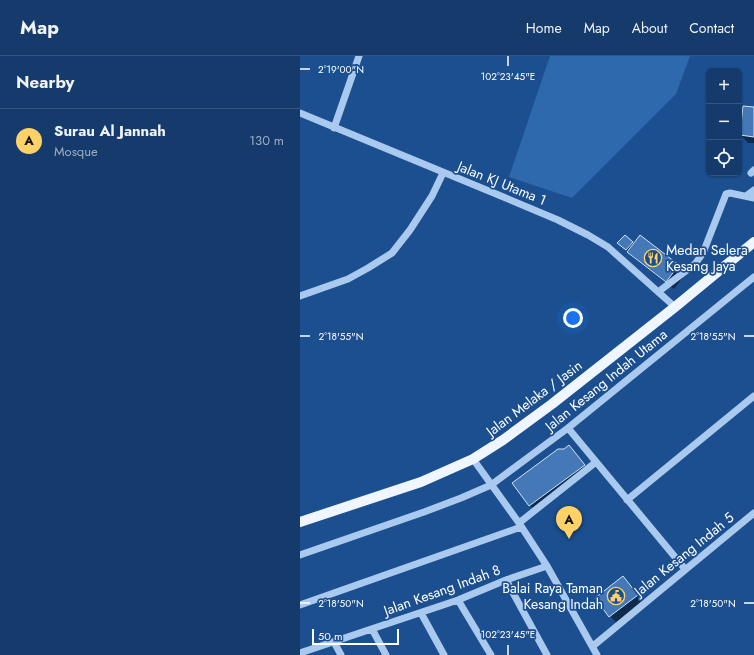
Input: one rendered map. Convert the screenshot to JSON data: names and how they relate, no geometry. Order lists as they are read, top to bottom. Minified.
{"streets":{"main road":["Jalan Melaka / Jasin"],"street":["Jalan KJ Utama 1","Jalan Kesang Indah Utama","Jalan Kesang Indah 5","Jalan Kesang Indah 8"]},"crossings":[["Jalan KJ Utama 1","Jalan Melaka / Jasin"]],"places":{"restaurant":["Medan Selera Kesang Jaya"],"public building":["Balai Raya Taman Kesang Indah"]},"scale_bar":"50 m","page":{"header":"Map","nav":["Home","Map","About","Contact"],"heading":"Nearby","map_buttons":["+","−"],"list":[{"mark":"A","name":"Surau Al Jannah","note":"Mosque","value":"130 m"}],"pins":"A","scale":"50 m"},"coordinates":["2°19'00\"N","102°23'45\"E","2°18'55\"N","2°18'50\"N"]}
